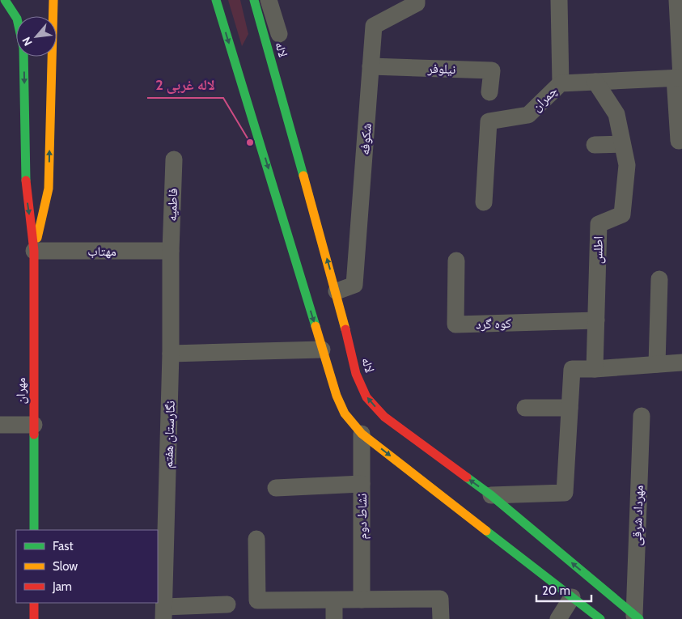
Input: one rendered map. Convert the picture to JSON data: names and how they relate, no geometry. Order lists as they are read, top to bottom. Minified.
{"streets":{"main road":["لاله","مهران"],"street":["نیلوفر","چمران","شکوفه","فاطمیه","اطلس","مهتاب","کوه گرد","نگارستان هفتم","مهرداد شرقی","نشاط دوم"]},"crossings":[["لاله","شکوفه"],["لاله","مهرداد شرقی"],["نیلوفر","شکوفه"],["چمران","اطلس"],["فاطمیه","مهتاب"],["فاطمیه","نگارستان هفتم"],["اطلس","کوه گرد"],["مهتاب","مهران"],["مهتاب","نگارستان هفتم"]],"places":["لاله غربی 2"],"legend":["Fast","Slow","Jam"],"scale_bar":"20 m","north":"bottom left"}
